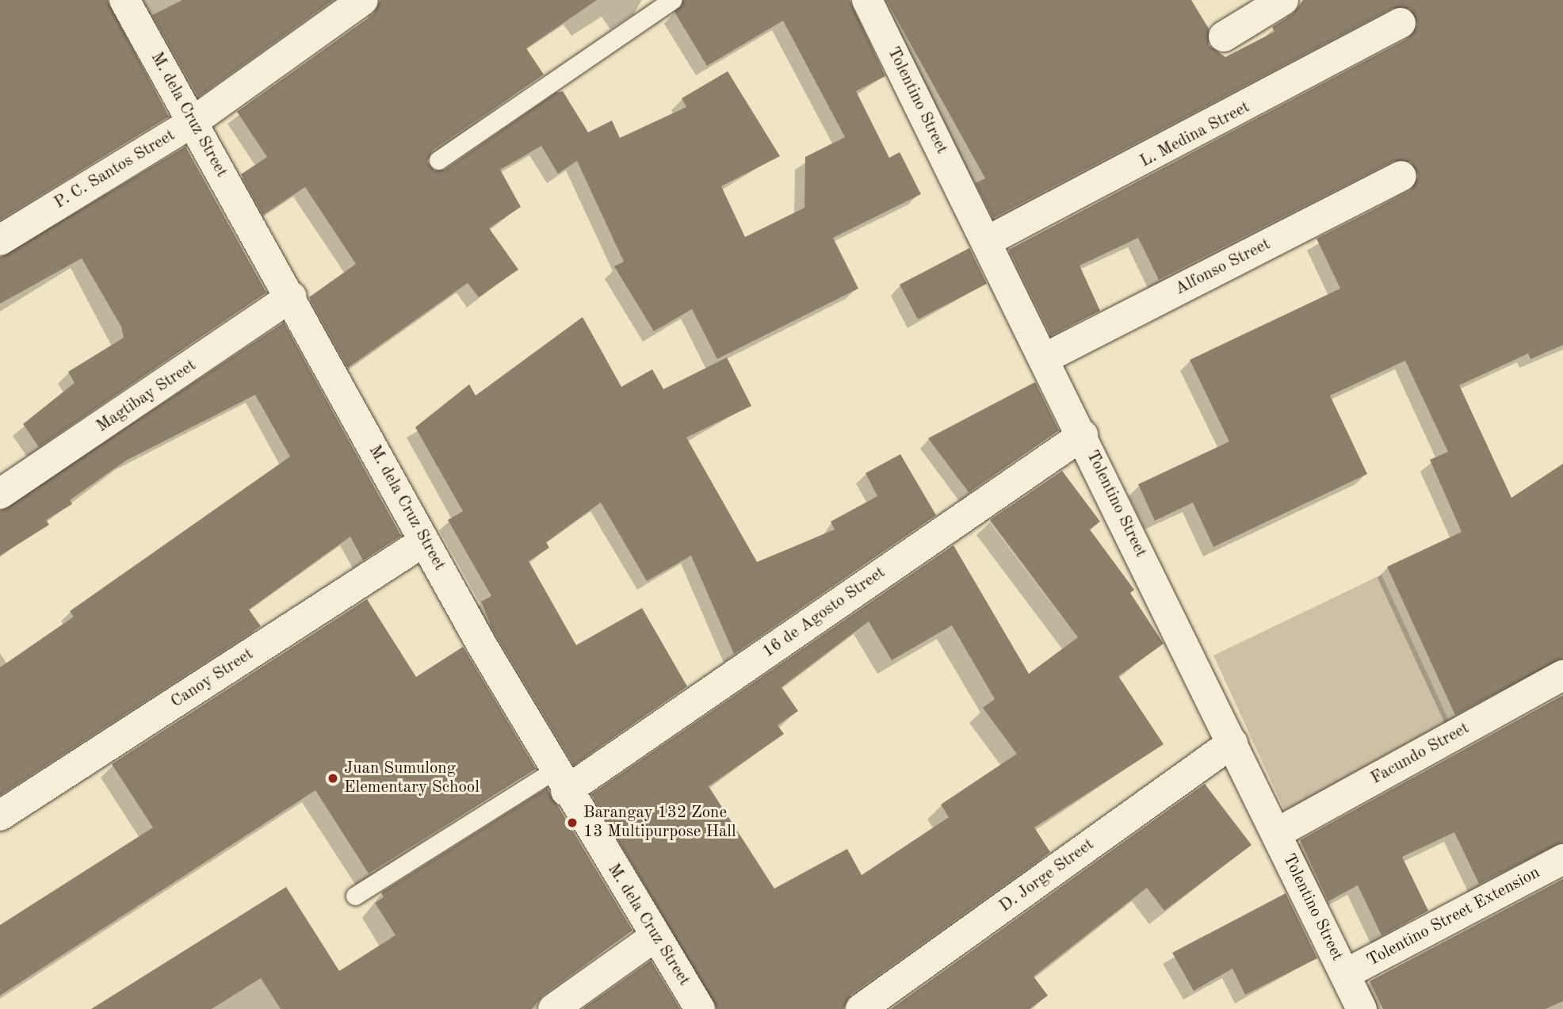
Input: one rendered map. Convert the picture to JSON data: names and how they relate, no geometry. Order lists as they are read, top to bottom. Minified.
{"streets":{"street":["Tolentino Street","M. dela Cruz Street","L. Medina Street","P. C. Santos Street","Alfonso Street","Magtibay Street","16 de Agosto Street","Canoy Street","Facundo Street","D. Jorge Street","Tolentino Street Extension"]},"crossings":[["Tolentino Street","L. Medina Street"],["Tolentino Street","Alfonso Street"],["Tolentino Street","16 de Agosto Street"],["Tolentino Street","Facundo Street"],["Tolentino Street","D. Jorge Street"],["Tolentino Street","Tolentino Street Extension"],["M. dela Cruz Street","P. C. Santos Street"],["M. dela Cruz Street","Magtibay Street"],["M. dela Cruz Street","16 de Agosto Street"],["M. dela Cruz Street","Canoy Street"]],"places":["Juan Sumulong Elementary School","Barangay 132 Zone 13 Multipurpose Hall"]}
